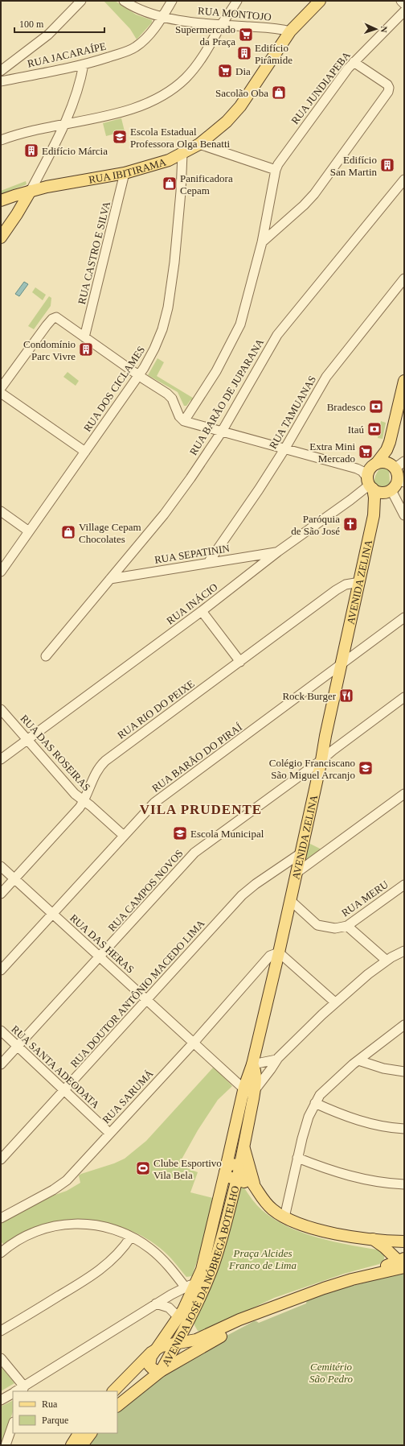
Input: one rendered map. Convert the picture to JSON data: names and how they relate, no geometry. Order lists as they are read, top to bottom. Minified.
{"streets":{"main road":["RUA IBITIRAMA","AVENIDA ZELINA","AVENIDA JOSÉ DA NÓBREGA BOTELHO"],"street":["RUA MONTOJO","RUA JACARAÍPE","RUA JUNDIAPEBA","RUA CASTRO E SILVA","RUA DOS CICLAMES","RUA BARÃO DE JUPARANA","RUA TAMUANAS","RUA SEPATININ","RUA INÁCIO","RUA RIO DO PEIXE","RUA DAS ROSEIRAS","RUA BARÃO DO PIRAÍ","RUA CAMPOS NOVOS","RUA MERU","RUA DAS HERAS","RUA DOUTOR ANTÔNIO MACEDO LIMA","RUA SANTA ADEODATA","RUA SARUMÁ"]},"crossings":[["RUA MONTOJO","RUA JACARAÍPE"],["RUA MONTOJO","RUA IBITIRAMA"],["RUA IBITIRAMA","RUA CASTRO E SILVA"],["RUA IBITIRAMA","RUA DOS CICLAMES"],["RUA BARÃO DE JUPARANA","RUA SEPATININ"],["RUA TAMUANAS","RUA SEPATININ"],["RUA SEPATININ","RUA INÁCIO"],["AVENIDA ZELINA","RUA INÁCIO"],["AVENIDA ZELINA","RUA RIO DO PEIXE"],["AVENIDA ZELINA","RUA BARÃO DO PIRAÍ"],["AVENIDA ZELINA","RUA CAMPOS NOVOS"],["AVENIDA ZELINA","RUA MERU"],["AVENIDA ZELINA","RUA DOUTOR ANTÔNIO MACEDO LIMA"],["AVENIDA ZELINA","RUA SARUMÁ"],["AVENIDA ZELINA","AVENIDA JOSÉ DA NÓBREGA BOTELHO"],["RUA INÁCIO","RUA DAS ROSEIRAS"],["RUA RIO DO PEIXE","RUA DAS ROSEIRAS"],["RUA RIO DO PEIXE","RUA DAS HERAS"],["RUA DAS ROSEIRAS","RUA BARÃO DO PIRAÍ"],["RUA BARÃO DO PIRAÍ","RUA DAS HERAS"],["RUA CAMPOS NOVOS","RUA DAS HERAS"],["RUA CAMPOS NOVOS","RUA SANTA ADEODATA"],["RUA DAS HERAS","RUA DOUTOR ANTÔNIO MACEDO LIMA"],["RUA DAS HERAS","RUA SARUMÁ"],["RUA DAS HERAS","AVENIDA JOSÉ DA NÓBREGA BOTELHO"],["RUA DOUTOR ANTÔNIO MACEDO LIMA","RUA SANTA ADEODATA"],["RUA SANTA ADEODATA","RUA SARUMÁ"]],"districts":["VILA PRUDENTE"],"parks":["Praça Alcides Franco de Lima","Cemitério São Pedro"],"places":{"supermarket":["Supermercado da Praça","Dia","Extra Mini Mercado"],"building":["Edifício Pirâmide","Edifício Márcia","Edifício San Martin","Condomínio Parc Vivre"],"shop":["Sacolão Oba","Panificadora Cepam","Village Cepam Chocolates"],"school or university":["Escola Estadual Professora Olga Benatti","Colégio Franciscano São Miguel Arcanjo","Escola Municipal"],"bank":["Bradesco","Itaú"],"church":["Paróquia de São José"],"restaurant":["Rock Burger"],"sports":["Clube Esportivo Vila Bela"]},"legend":["Rua","Parque"],"scale_bar":"100 m","north":"right"}
